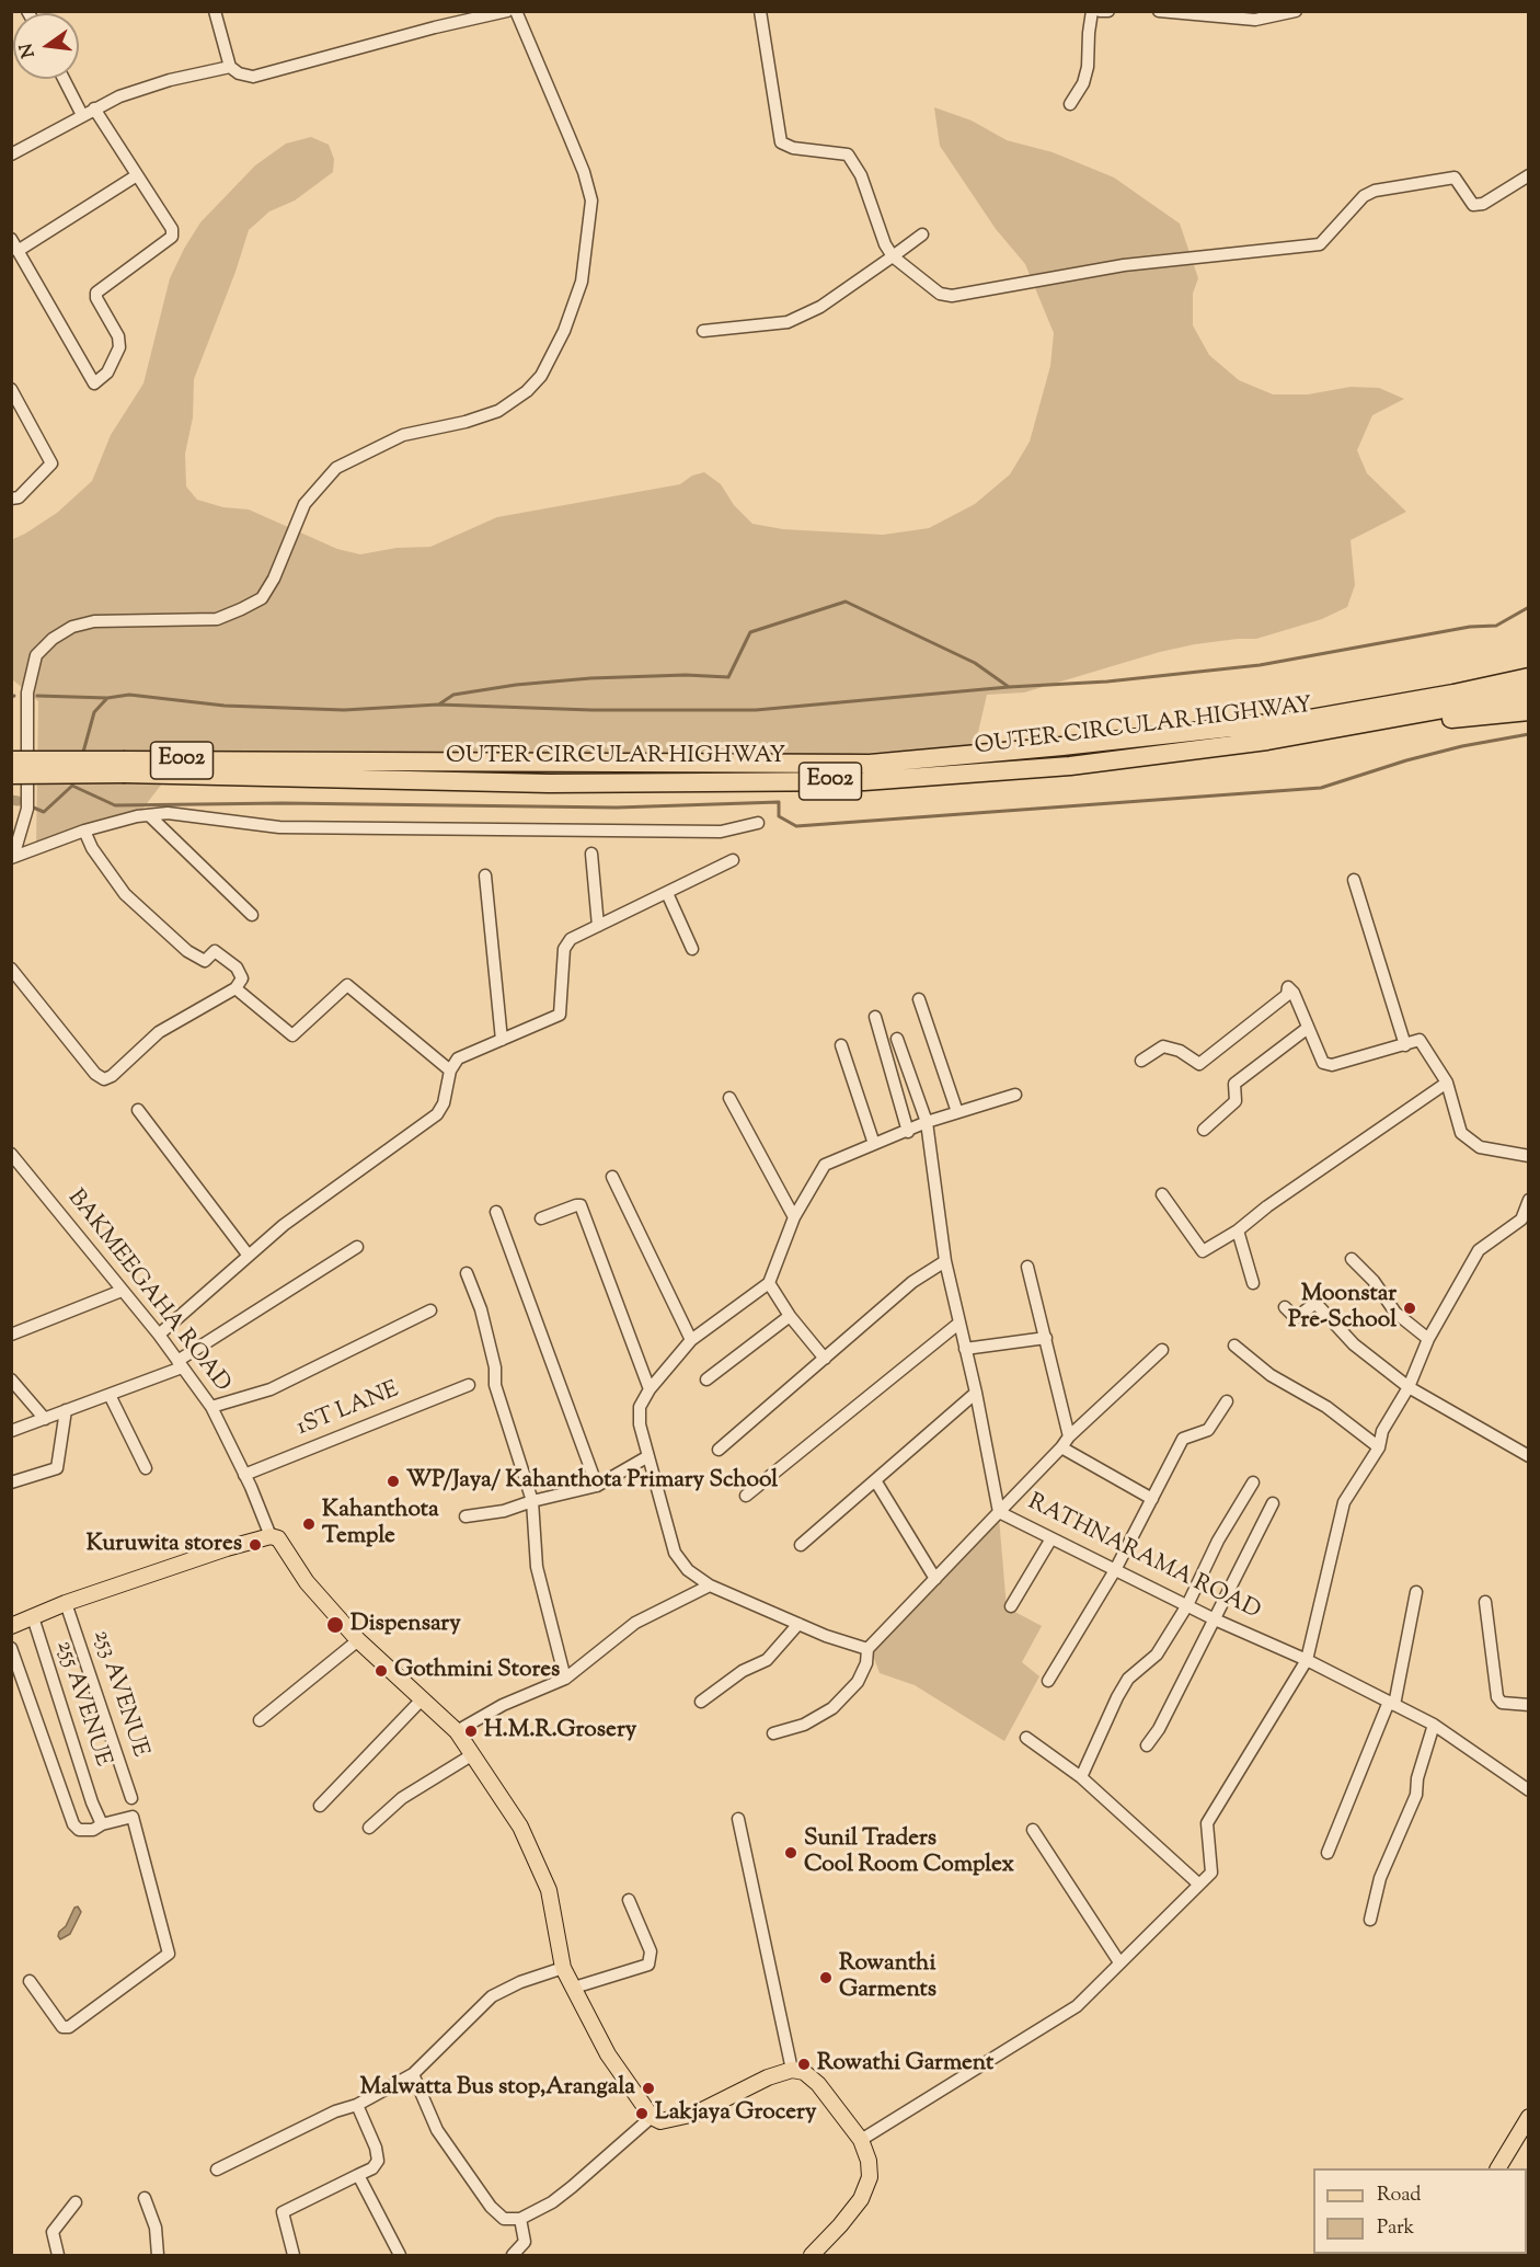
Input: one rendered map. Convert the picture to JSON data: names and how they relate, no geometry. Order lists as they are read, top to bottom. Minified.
{"streets":{"highway":["OUTER CIRCULAR HIGHWAY","E002"],"street":["BAKMEEGAHA ROAD","1ST LANE","RATHNARAMA ROAD","253 AVENUE","255 AVENUE"]},"crossings":[["BAKMEEGAHA ROAD","1ST LANE"]],"places":["Moonstar Pre-School","WP/Jaya/ Kahanthota Primary School","Kahanthota Temple","Kuruwita stores","Dispensary","Gothmini Stores","H.M.R.Grosery","Sunil Traders Cool Room Complex","Rowanthi Garments","Rowathi Garment","Malwatta Bus stop,Arangala","Lakjaya Grocery"],"legend":["Road","Park"],"north":"left"}
